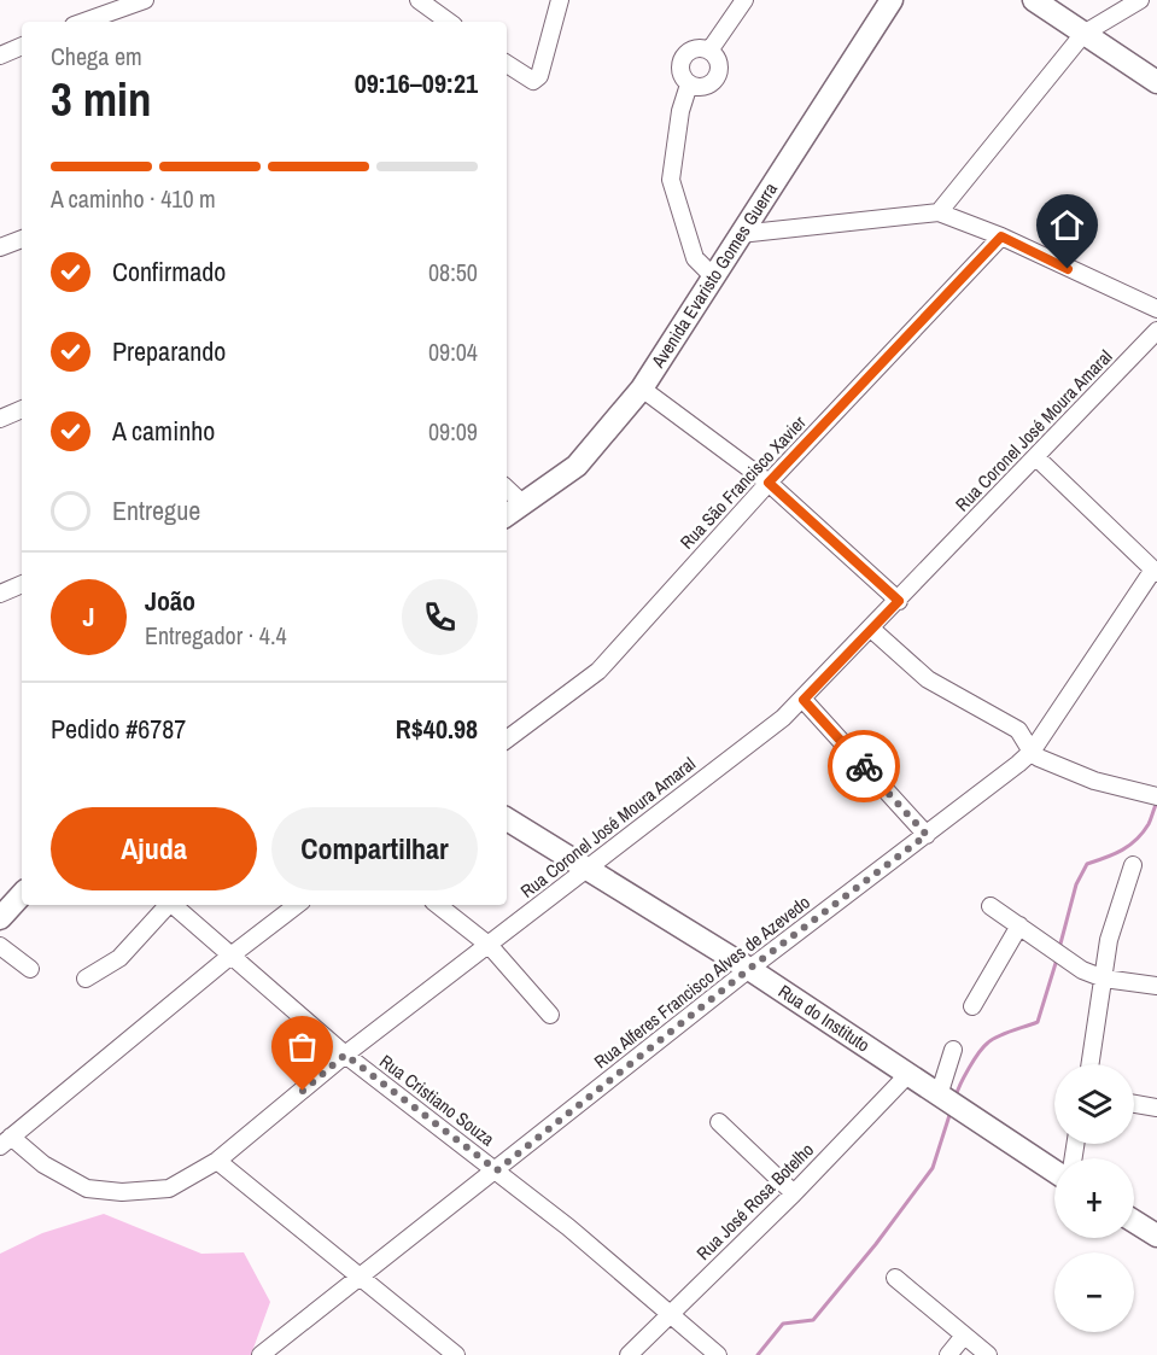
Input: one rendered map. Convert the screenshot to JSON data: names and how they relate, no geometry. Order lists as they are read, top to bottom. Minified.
{"streets":{"main road":["Avenida Evaristo Gomes Guerra","Rua do Instituto"],"street":["Rua Coronel José Moura Amaral","Rua São Francisco Xavier","Rua Alferes Francisco Alves de Azevedo","Rua Cristiano Souza","Rua José Rosa Botelho"]},"crossings":[["Rua Coronel José Moura Amaral","Rua do Instituto"],["Rua Coronel José Moura Amaral","Rua Cristiano Souza"],["Rua Alferes Francisco Alves de Azevedo","Rua do Instituto"],["Rua Alferes Francisco Alves de Azevedo","Rua Cristiano Souza"],["Rua do Instituto","Rua José Rosa Botelho"],["Rua Cristiano Souza","Rua José Rosa Botelho"]],"page":{"heading":["3 min","Chega em","09:16–09:21"],"panel":["João","Entregador · 4.4","Pedido #6787","R$40.98"],"bar":"A caminho · 410 m","list":[["Confirmado","08:50"],["Preparando","09:04"],["A caminho","09:09"],"Entregue"],"round":"J","buttons":["Ajuda","Compartilhar"],"map_buttons":["+","−"]}}
